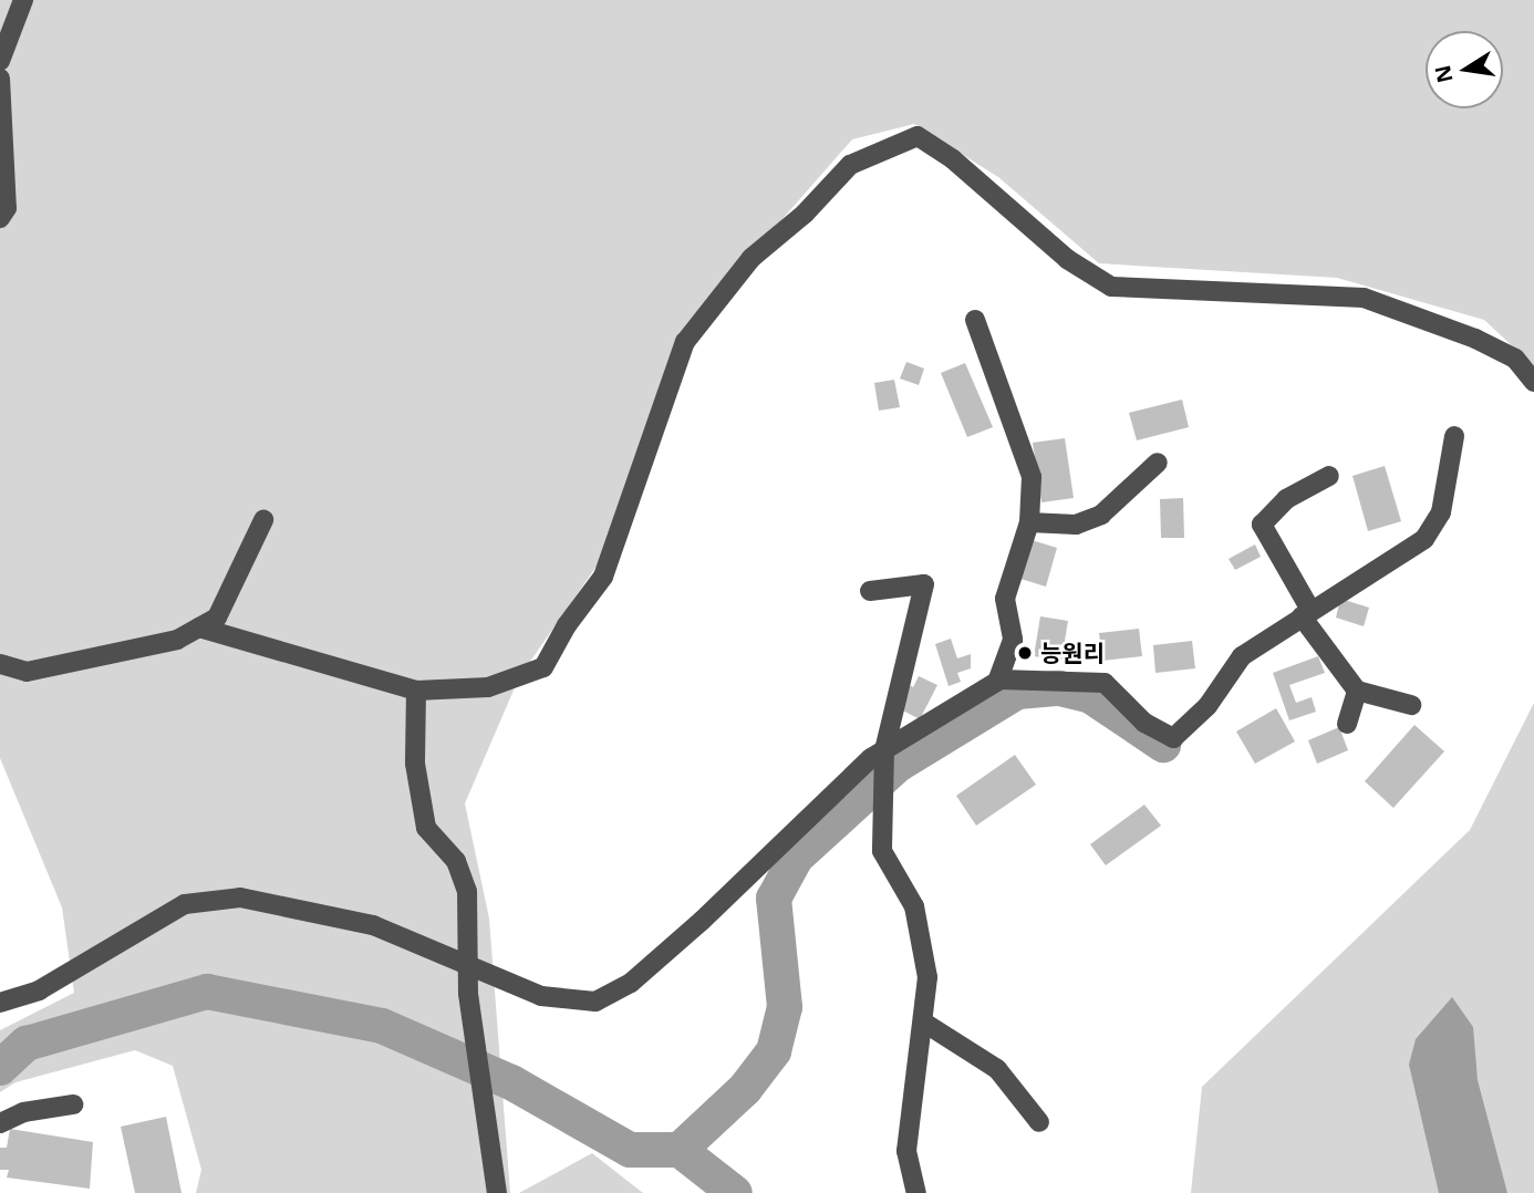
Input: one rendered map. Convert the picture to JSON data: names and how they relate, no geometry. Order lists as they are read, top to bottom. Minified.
{"places":["능원리"],"north":"left"}
